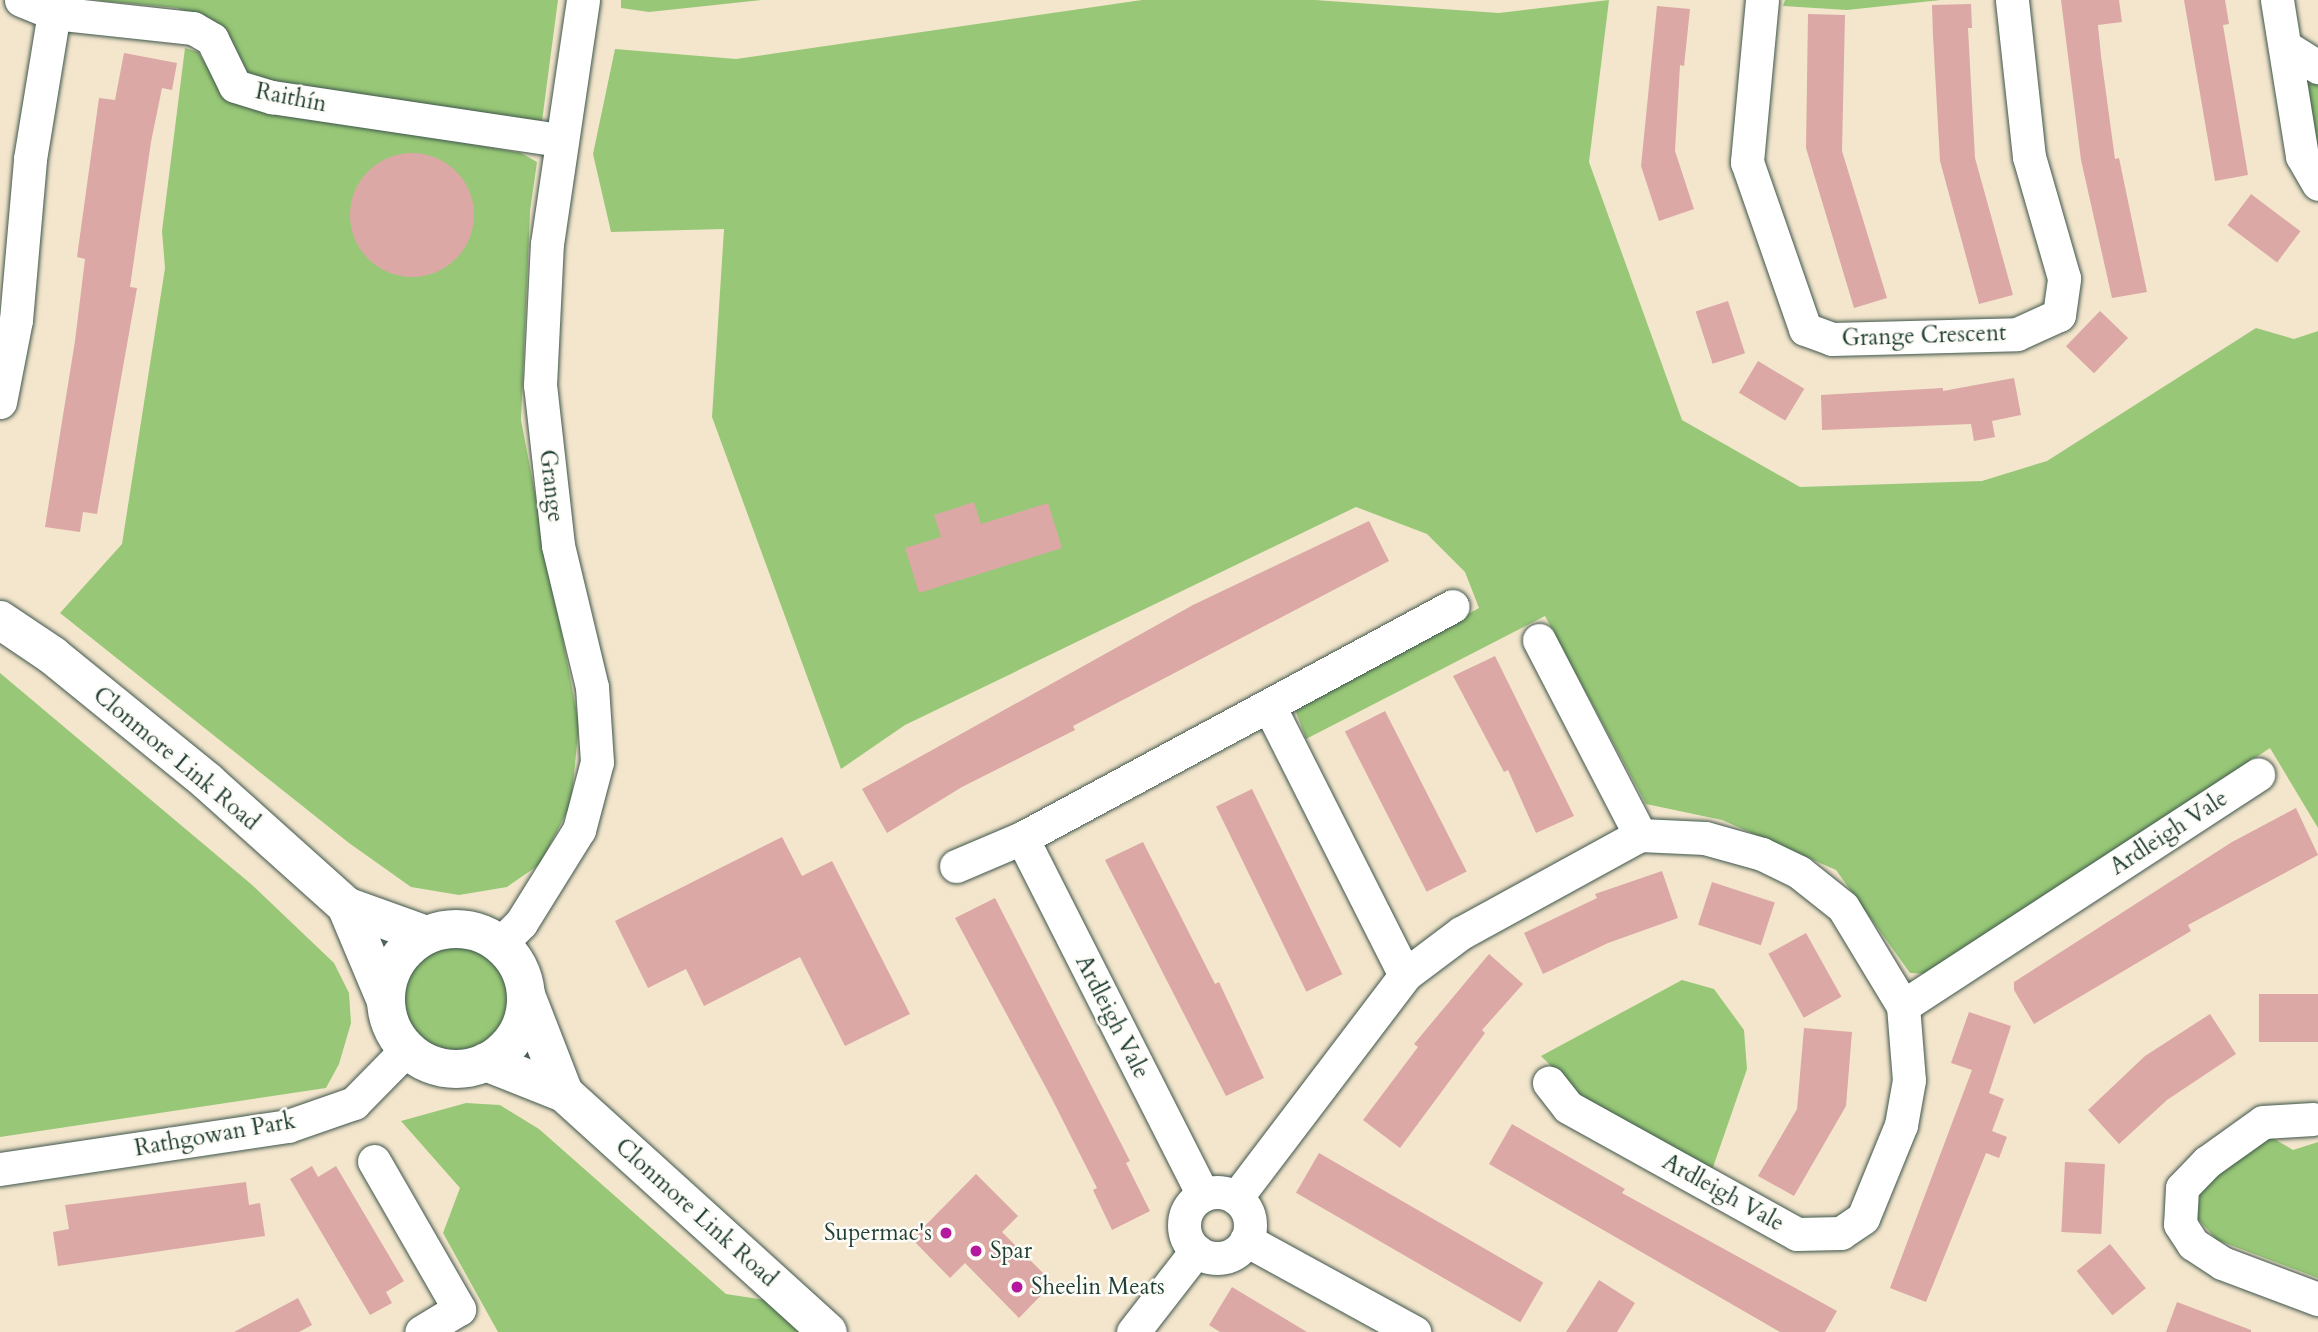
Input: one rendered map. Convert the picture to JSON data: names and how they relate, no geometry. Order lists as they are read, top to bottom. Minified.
{"streets":{"main road":["Clonmore Link Road"],"street":["Raithín","Grange Crescent","Grange","Ardleigh Vale","Rathgowan Park"]},"crossings":[["Raithín","Grange"],["Grange","Clonmore Link Road"],["Grange","Rathgowan Park"],["Clonmore Link Road","Rathgowan Park"]],"places":["Supermac's","Spar","Sheelin Meats"]}
